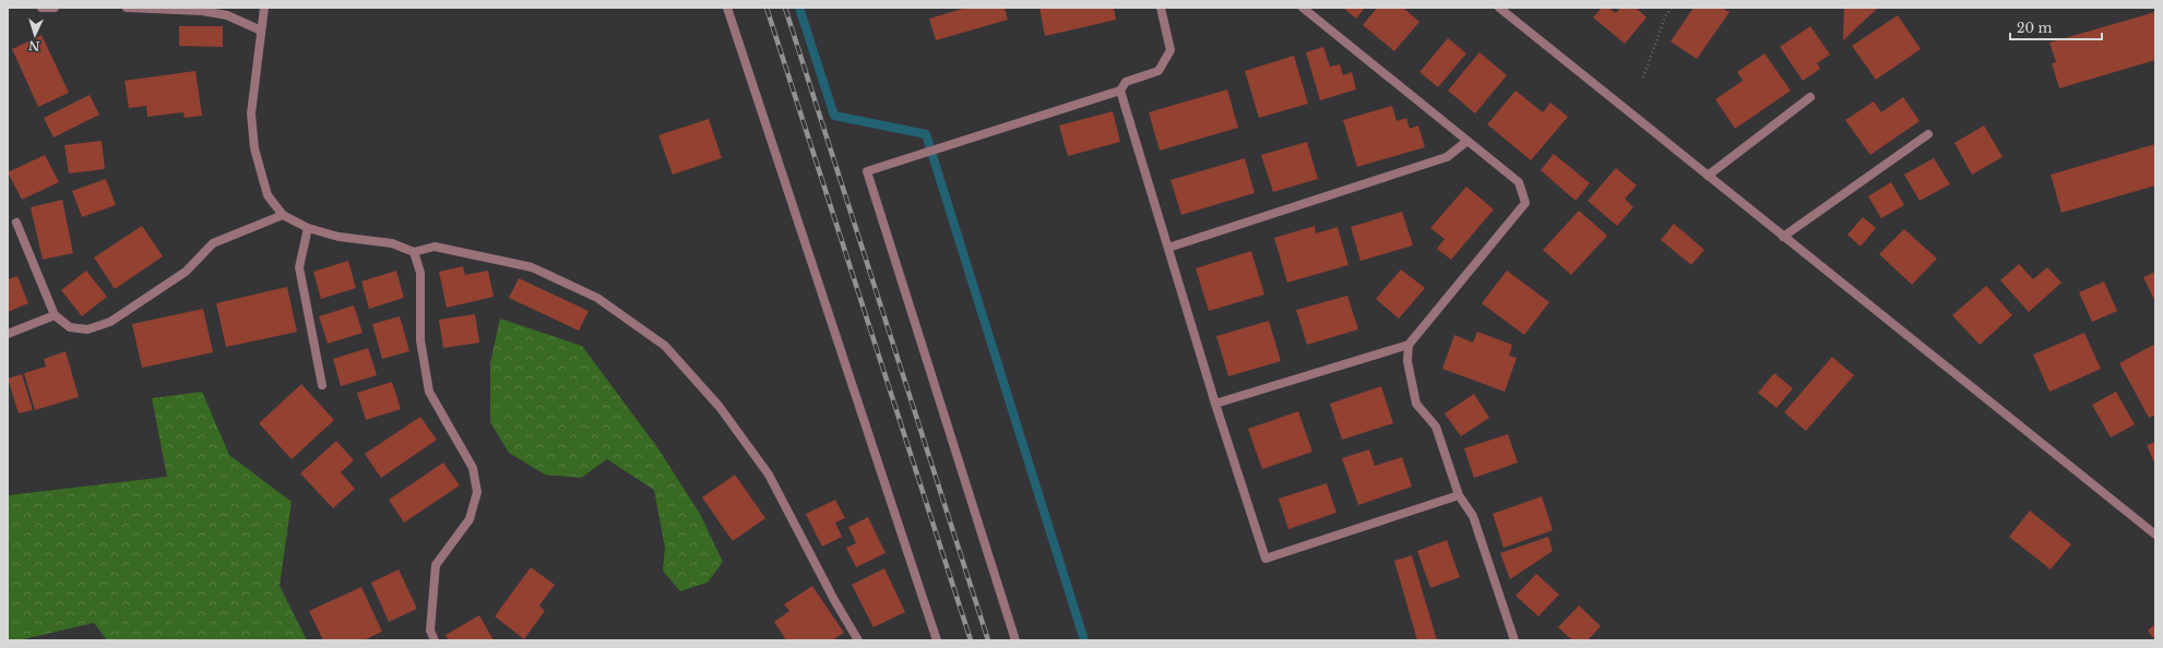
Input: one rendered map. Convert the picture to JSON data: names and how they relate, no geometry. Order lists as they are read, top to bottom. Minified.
{"scale_bar":"20 m","north":"bottom"}
